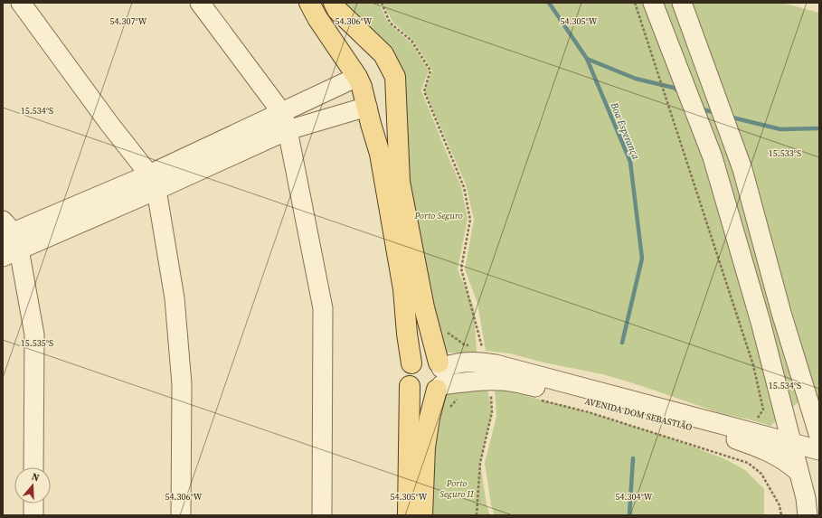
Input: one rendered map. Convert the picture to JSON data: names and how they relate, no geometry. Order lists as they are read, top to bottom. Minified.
{"streets":{"street":["AVENIDA DOM SEBASTIÃO"]},"water":["Boa Esperança"],"parks":["Porto Seguro","Porto Seguro II"],"north":"top","coordinates":["54.307°W","54.306°W","54.305°W","15.534°S","15.533°S","15.535°S","54.304°W"]}
